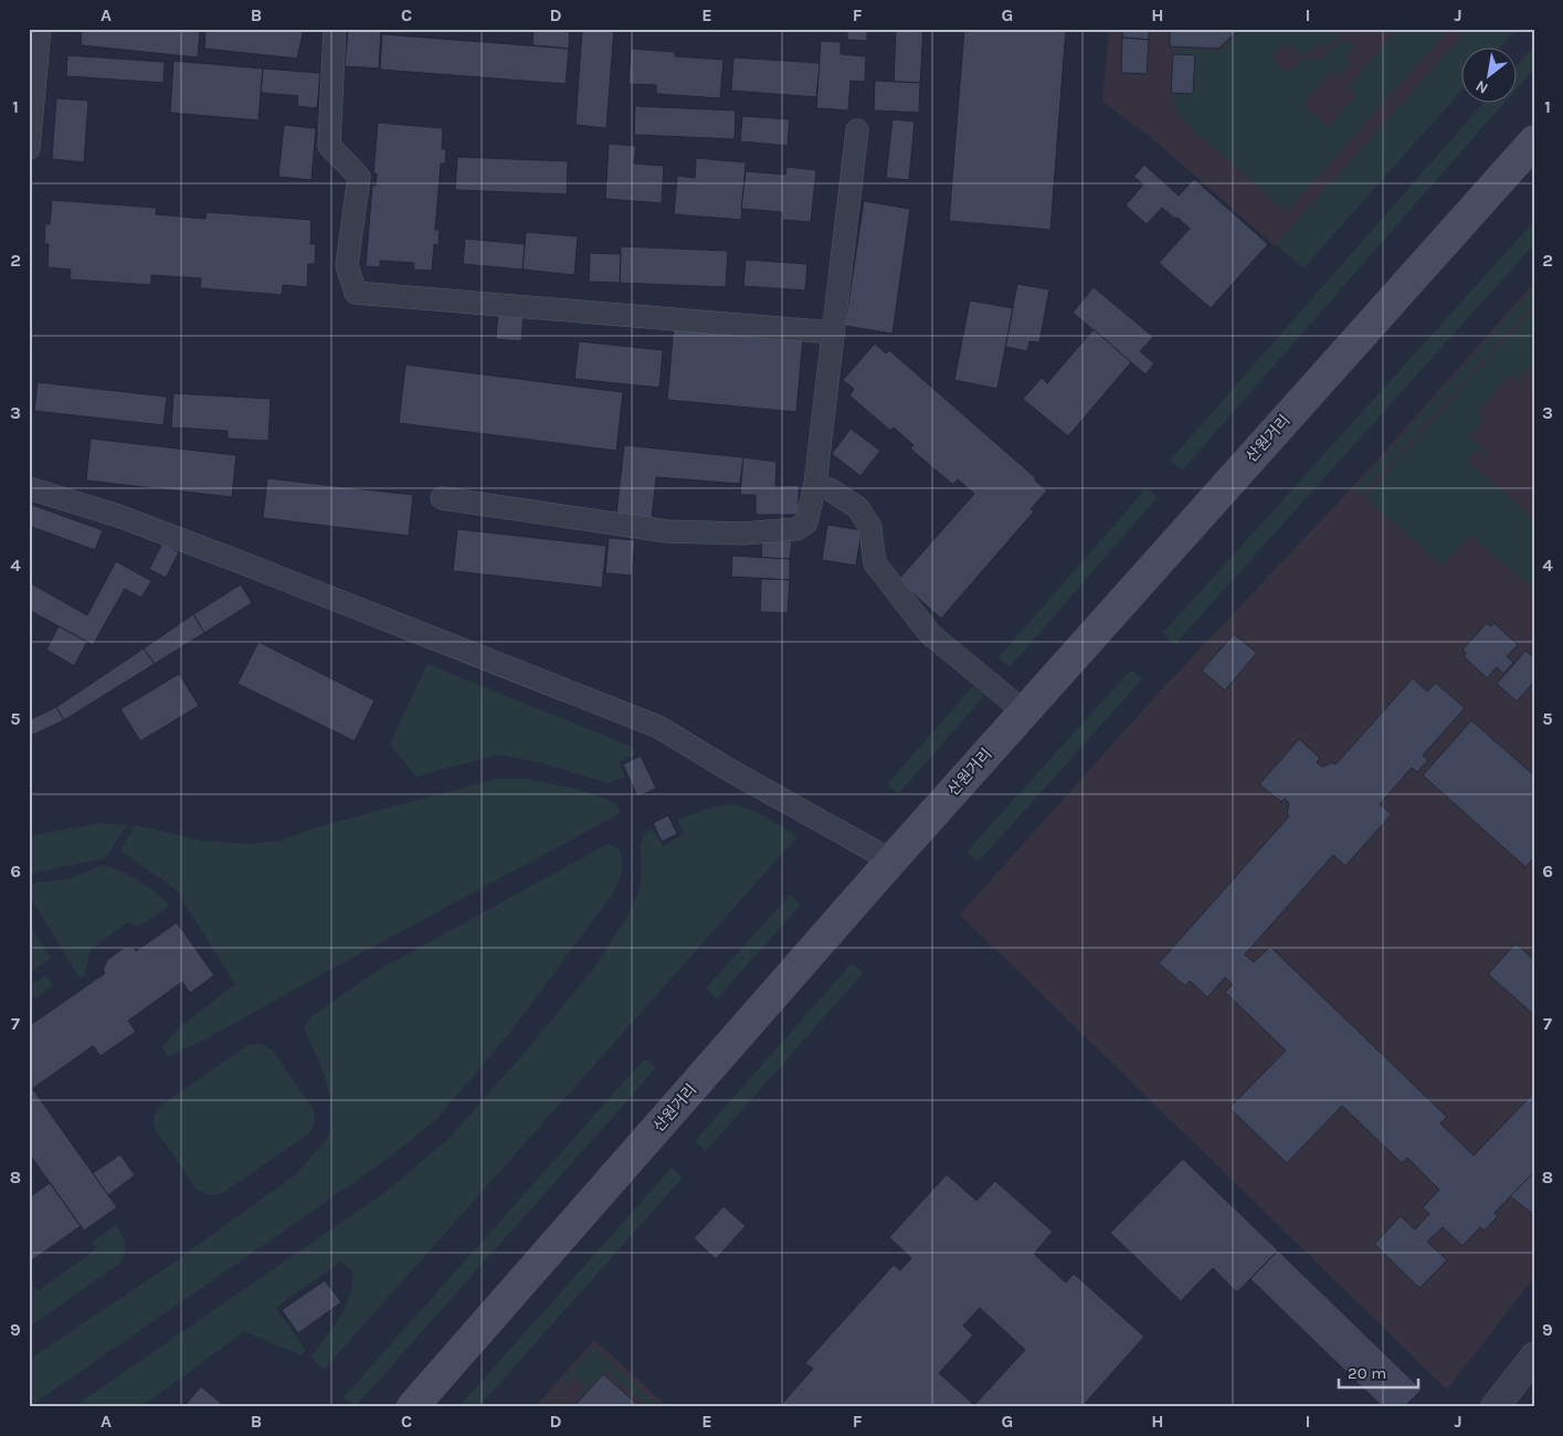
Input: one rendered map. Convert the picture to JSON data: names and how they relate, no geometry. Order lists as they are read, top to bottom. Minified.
{"streets":{"main road":["산원거리"]},"scale_bar":"20 m","north":"bottom left","grid":{"columns":["A","B","C","D","E","F","G","H","I","J"],"rows":["1","2","3","4","5","6","7","8","9"]}}
